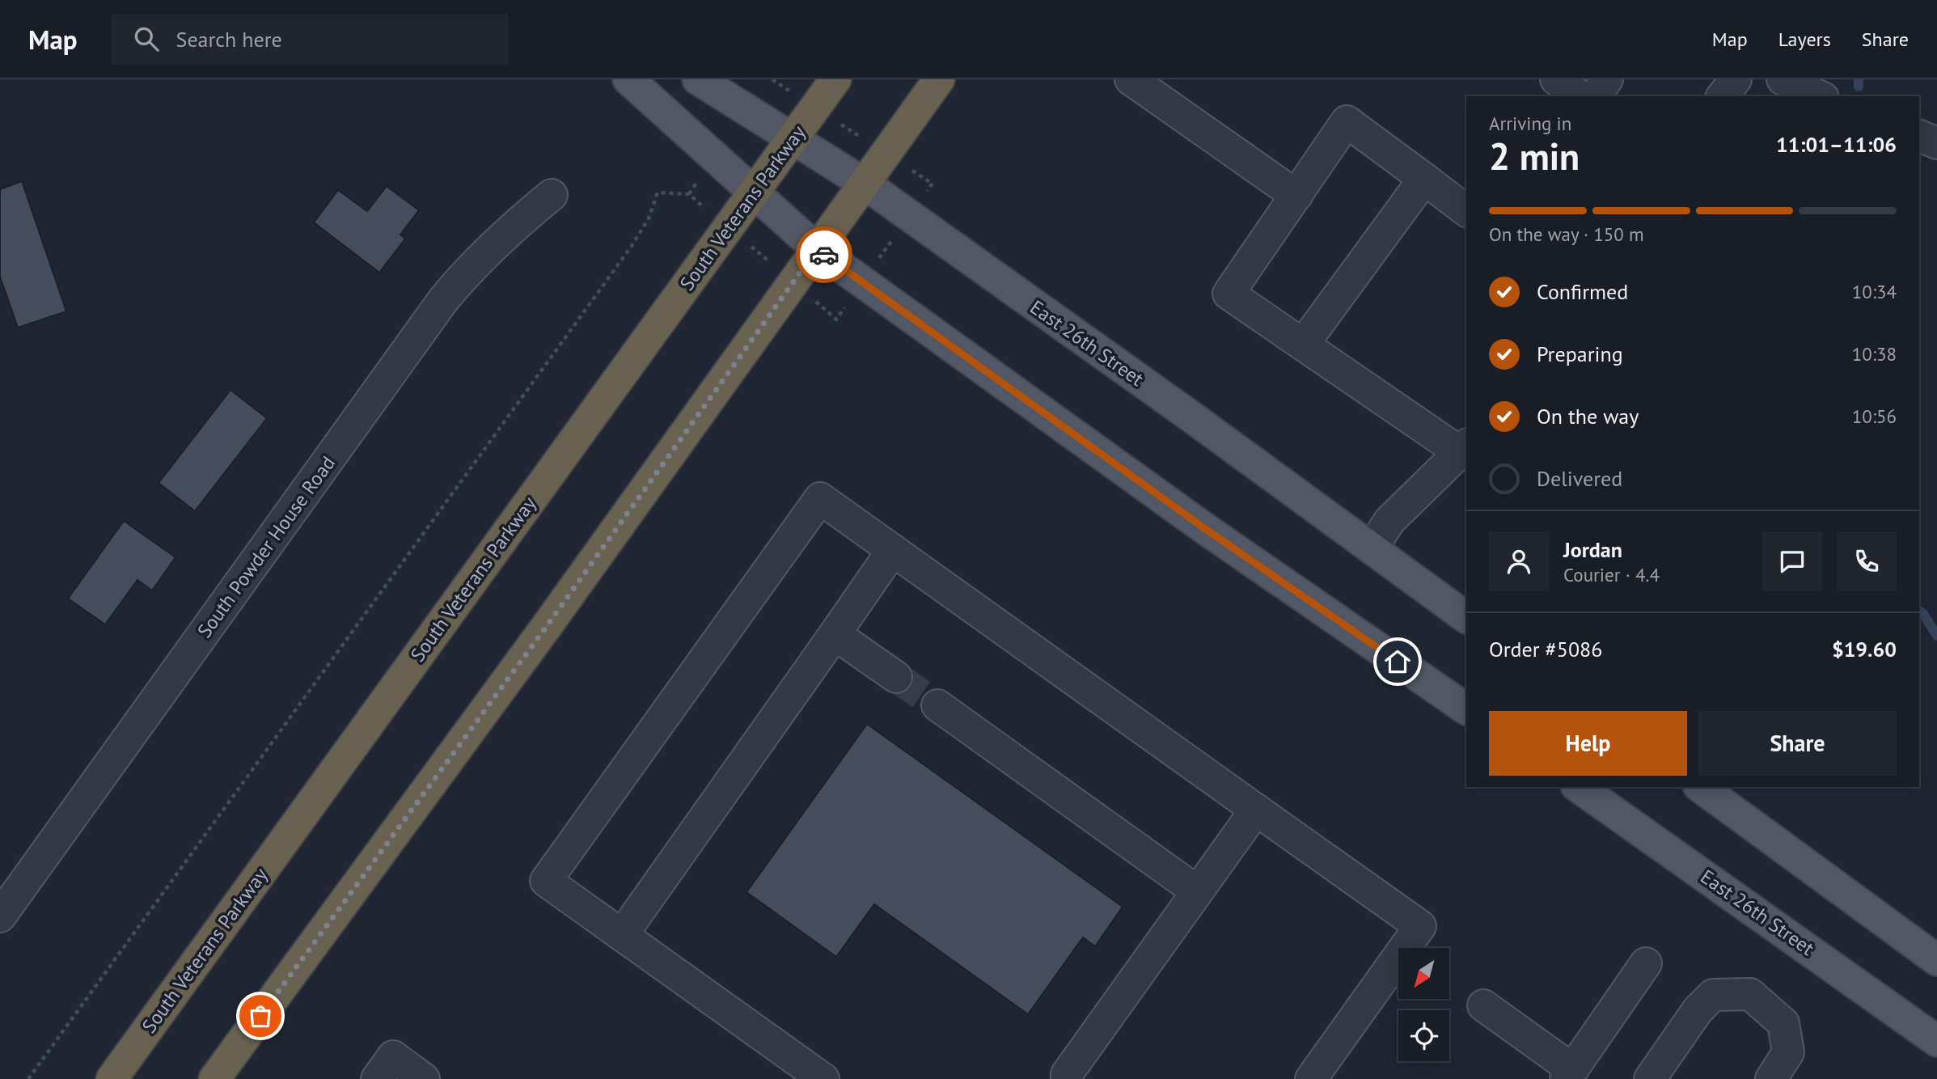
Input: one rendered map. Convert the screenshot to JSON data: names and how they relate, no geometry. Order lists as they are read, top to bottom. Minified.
{"streets":{"highway":["South Veterans Parkway"],"main road":["East 26th Street"],"street":["South Powder House Road"]},"crossings":[["South Veterans Parkway","East 26th Street"]],"north":"bottom left","page":{"header":"Map","search":"Search here","nav":["Map","Layers","Share"],"heading":["2 min","Arriving in","11:01–11:06"],"panel":["Jordan","Courier · 4.4","Order #5086","$19.60"],"bar":"On the way · 150 m","list":[["Confirmed","10:34"],["Preparing","10:38"],["On the way","10:56"],"Delivered"],"buttons":["Help","Share"]}}
